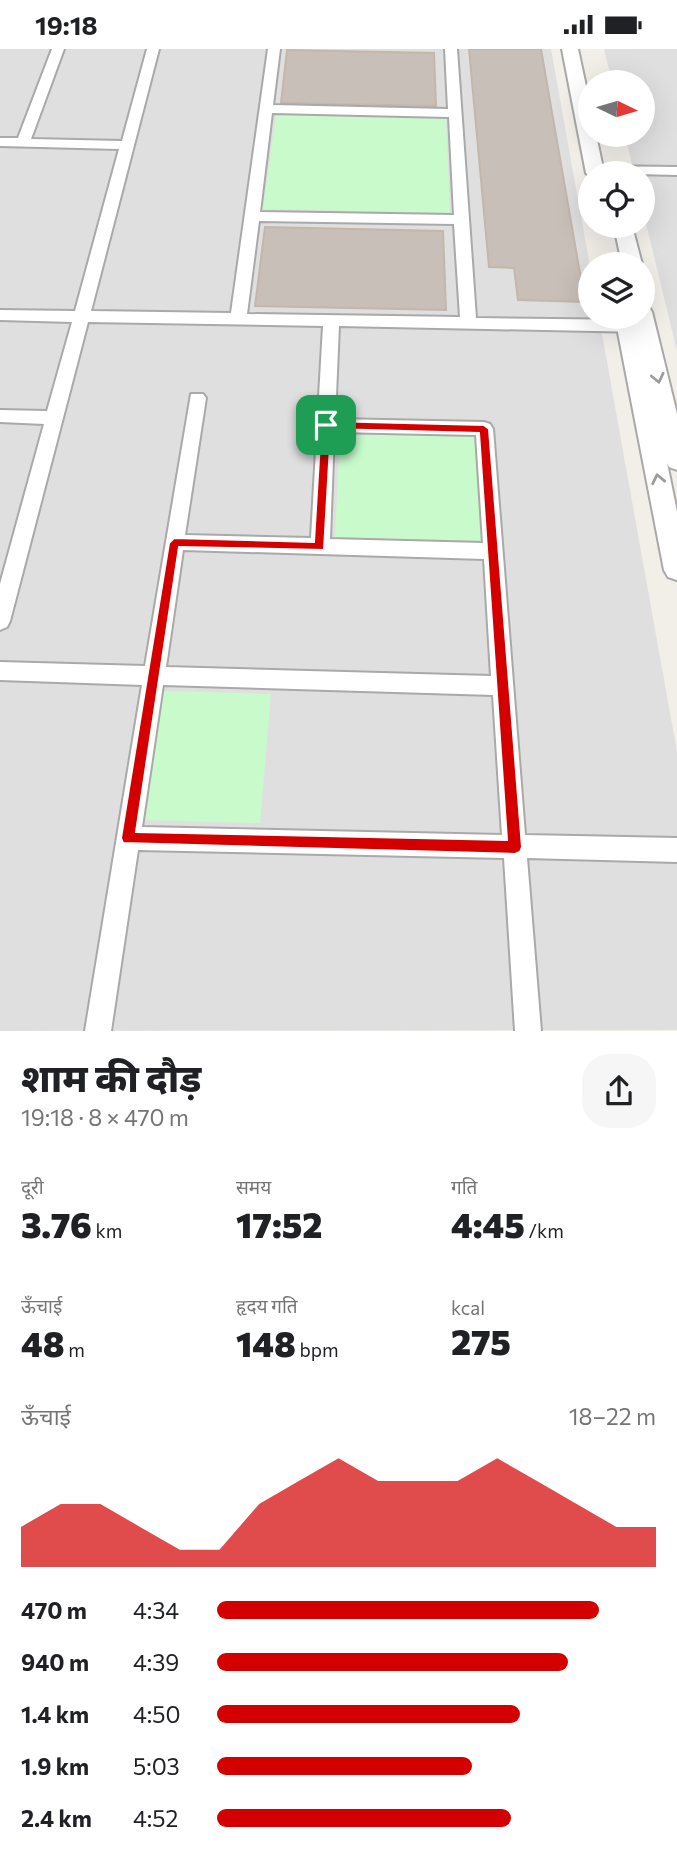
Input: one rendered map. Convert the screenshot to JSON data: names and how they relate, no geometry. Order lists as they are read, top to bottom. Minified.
{"north":"right","page":{"status":"19:18","heading":["शाम की दौड़","19:18 · 8 × 470 m"],"stats":[["दूरी","3.76 km"],["समय","17:52"],["गति","4:45 /km"],["ऊँचाई","48 m"],["हृदय गति","148 bpm"],["kcal","275"]],"chart":["ऊँचाई","18–22 m"],"list":[{"name":"470 m","note":"4:34"},{"name":"940 m","note":"4:39"},{"name":"1.4 km","note":"4:50"},{"name":"1.9 km","note":"5:03"},{"name":"2.4 km","note":"4:52"}]}}
